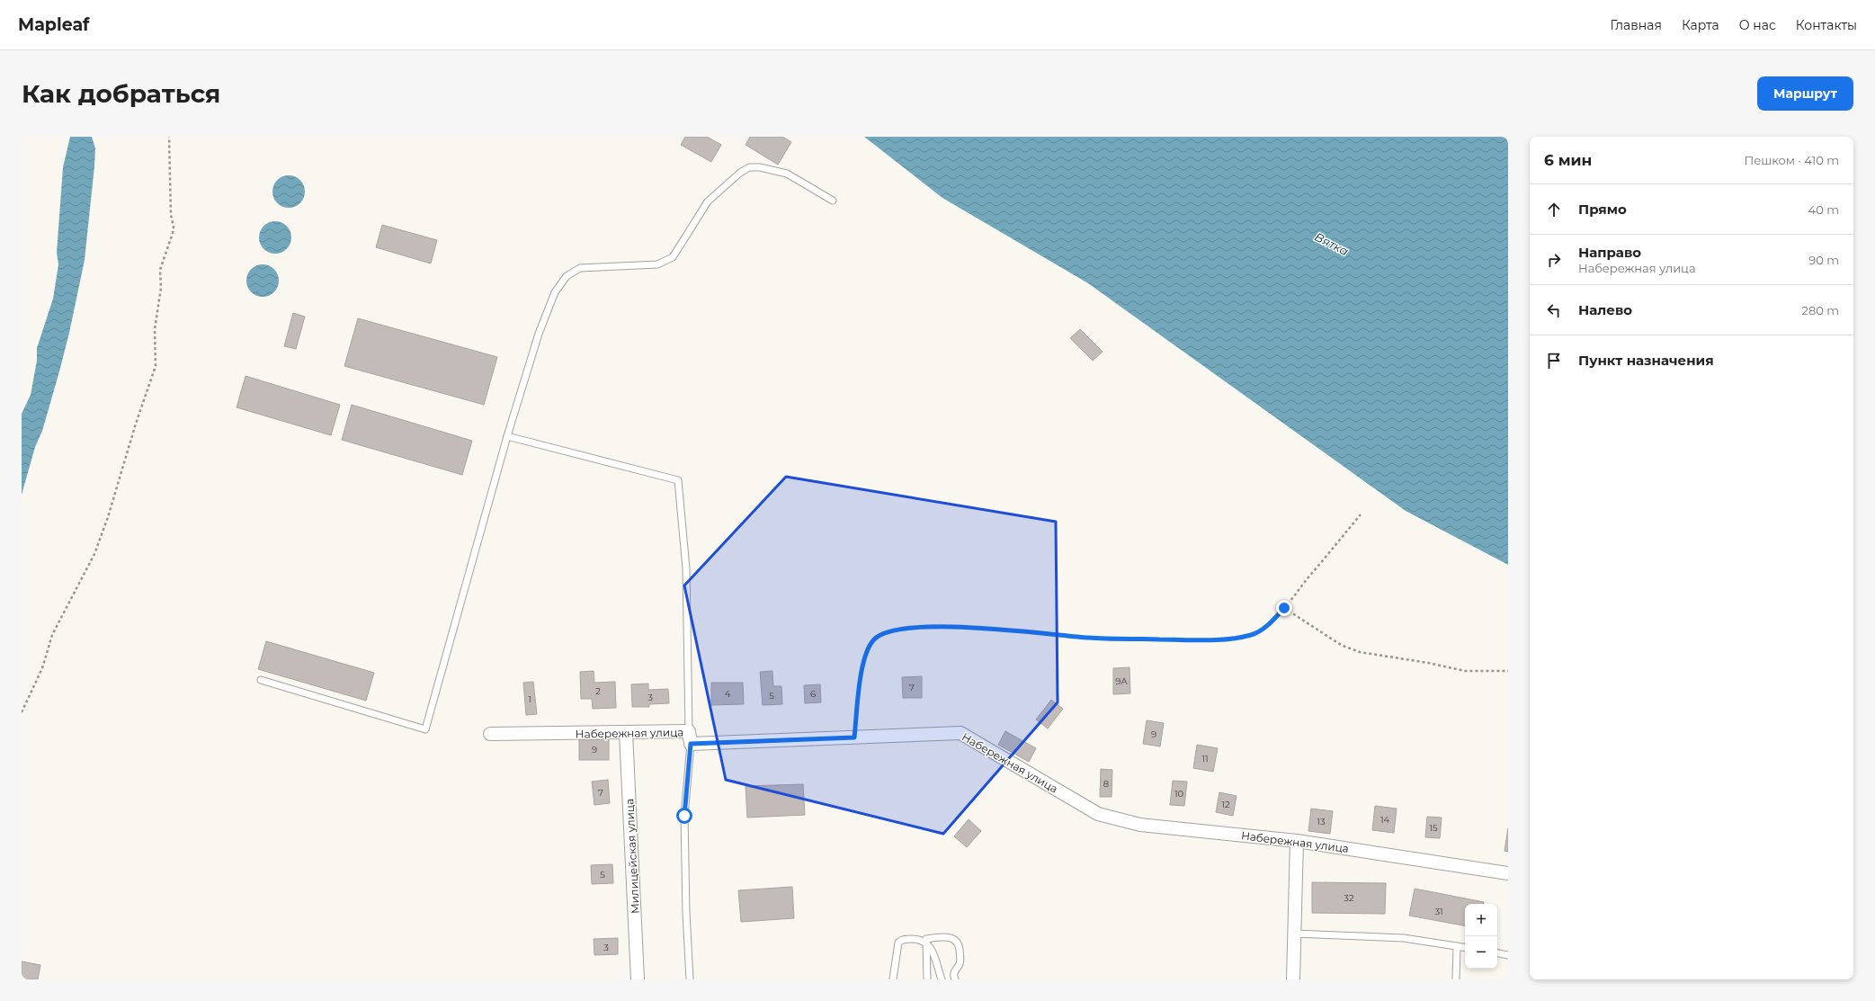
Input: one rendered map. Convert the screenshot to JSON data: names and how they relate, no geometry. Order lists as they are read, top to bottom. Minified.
{"streets":{"street":["Набережная улица","Милицейская улица"]},"crossings":[["Набережная улица","Милицейская улица"]],"water":["Вятка"],"house_numbers":["9А","7","2","4","6","5","3","1","9","9","11","8","7","10","12","14","13","15","5","32","31","3"],"page":{"header":"Mapleaf","nav":["Главная","Карта","О нас","Контакты"],"buttons":"Маршрут","title":"Как добраться","heading":["6 мин","Пешком · 410 m"],"list":[["Прямо","40 m"],["Направо","Набережная улица","90 m"],["Налево","280 m"],"Пункт назначения"],"map_buttons":["+","−"]}}
